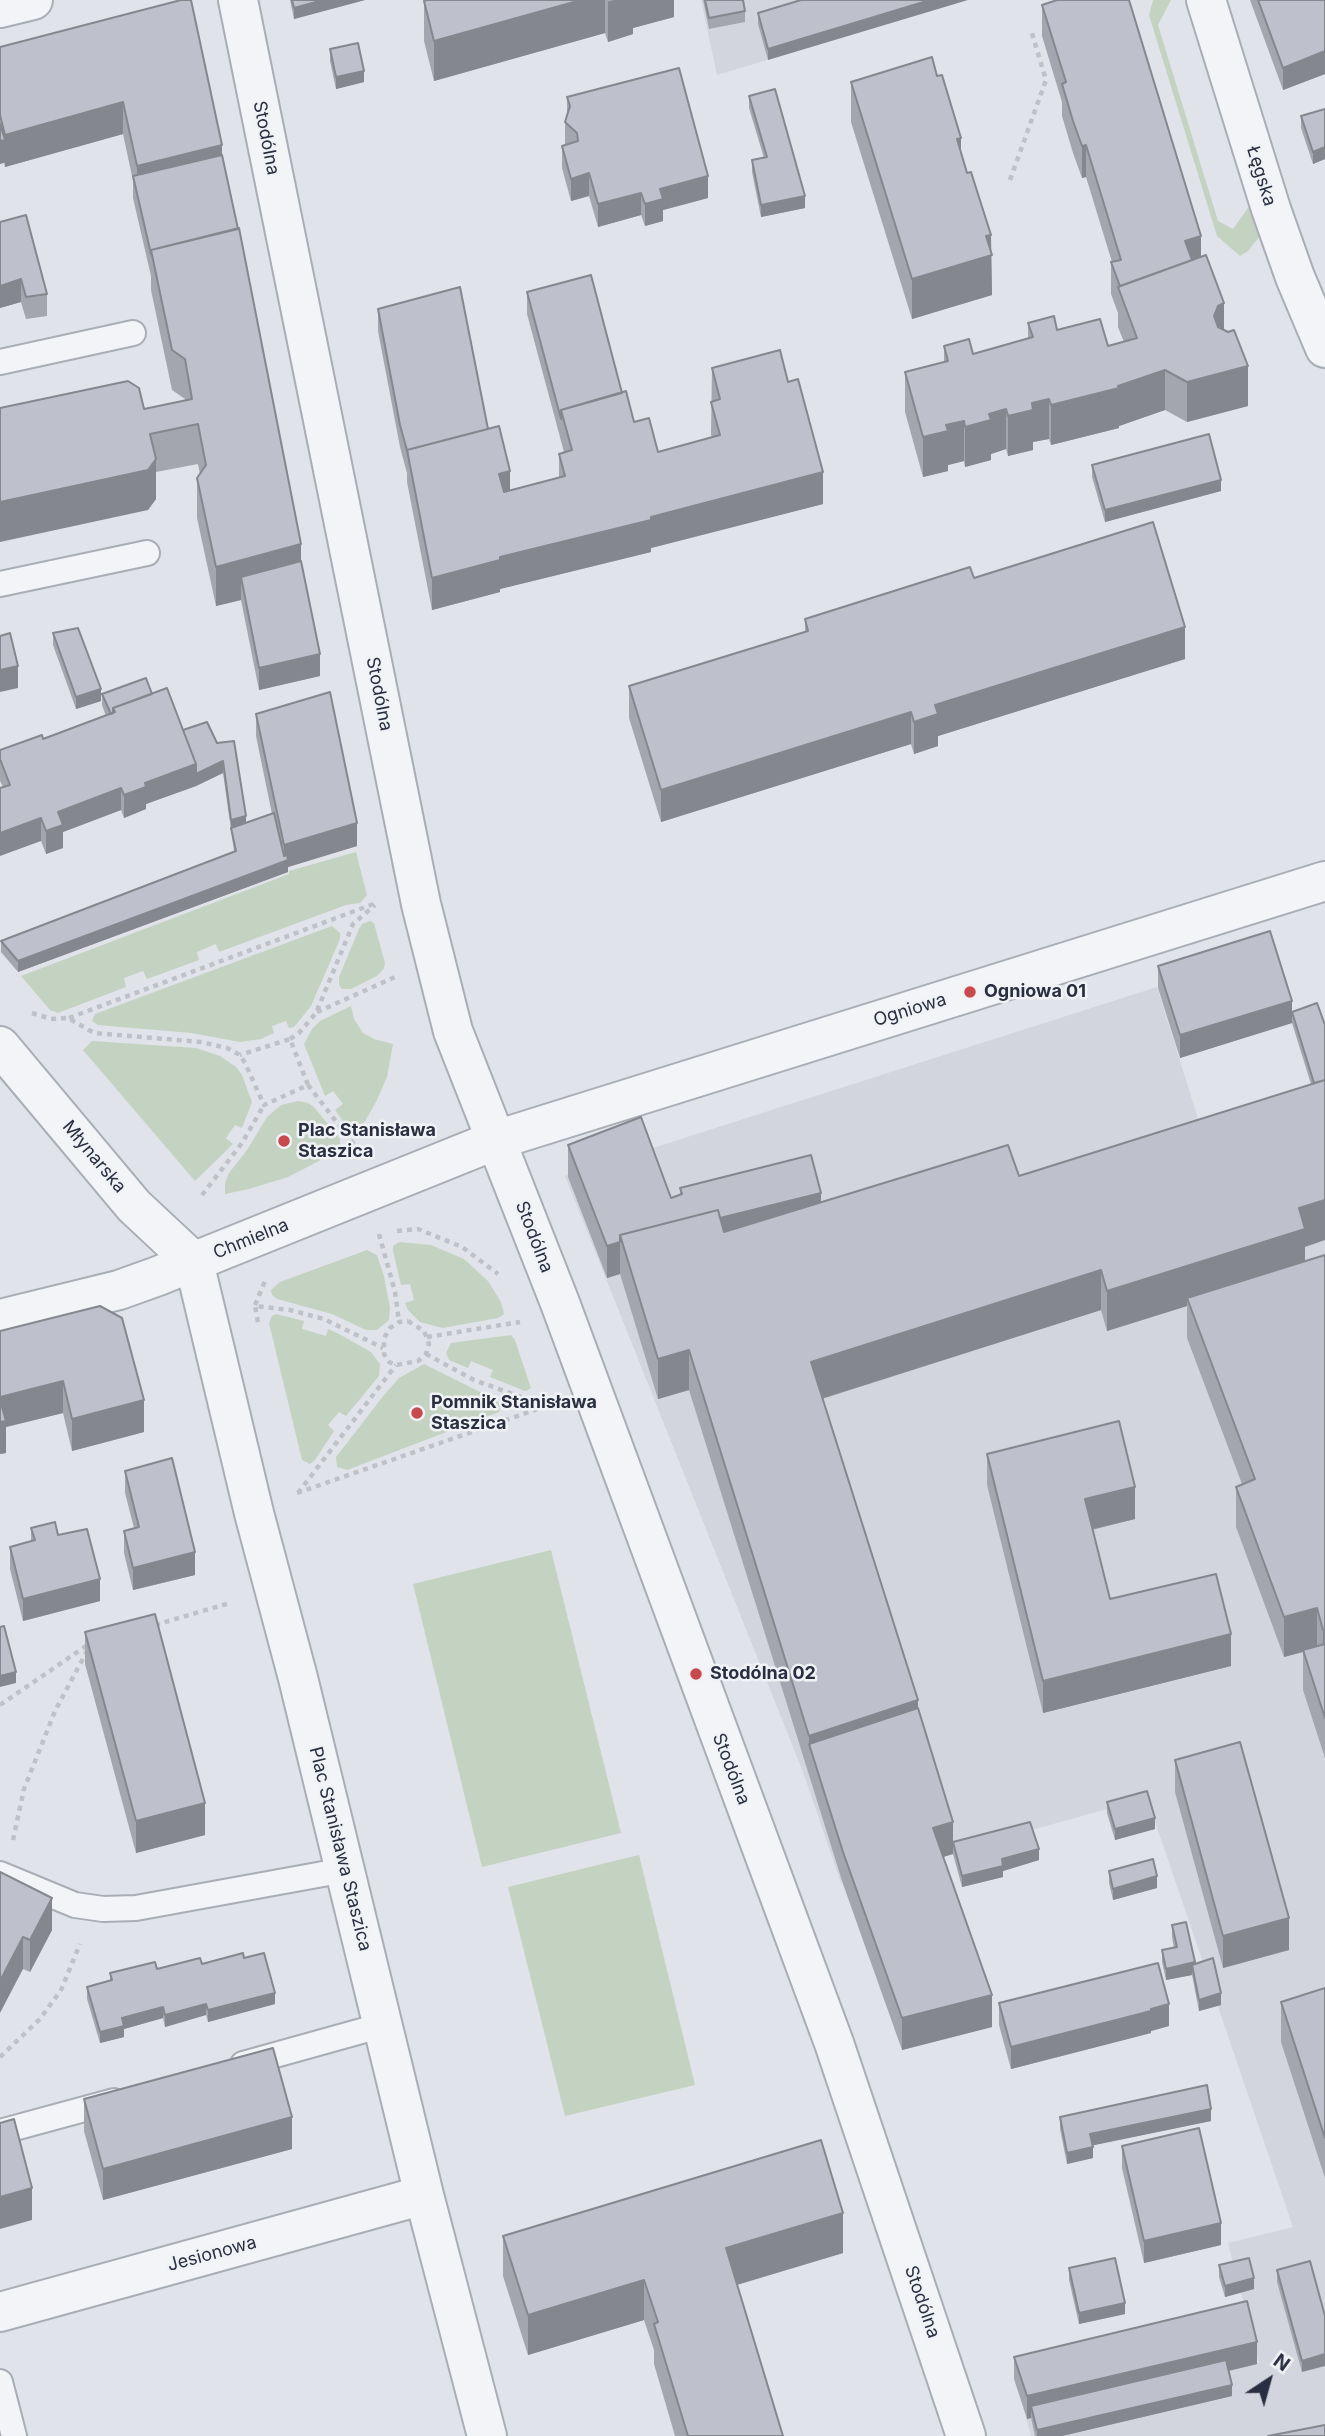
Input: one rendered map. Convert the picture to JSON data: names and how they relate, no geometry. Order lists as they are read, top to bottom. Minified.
{"streets":{"street":["Stodólna","Łęgska","Ogniowa","Młynarska","Chmielna","Plac Stanisława Staszica","Jesionowa"]},"crossings":[["Stodólna","Ogniowa"],["Stodólna","Chmielna"],["Ogniowa","Chmielna"],["Młynarska","Chmielna"],["Młynarska","Plac Stanisława Staszica"],["Chmielna","Plac Stanisława Staszica"],["Plac Stanisława Staszica","Jesionowa"]],"places":["Ogniowa 01","Plac Stanisława Staszica","Pomnik Stanisława Staszica","Stodólna 02"],"north":"top right"}
